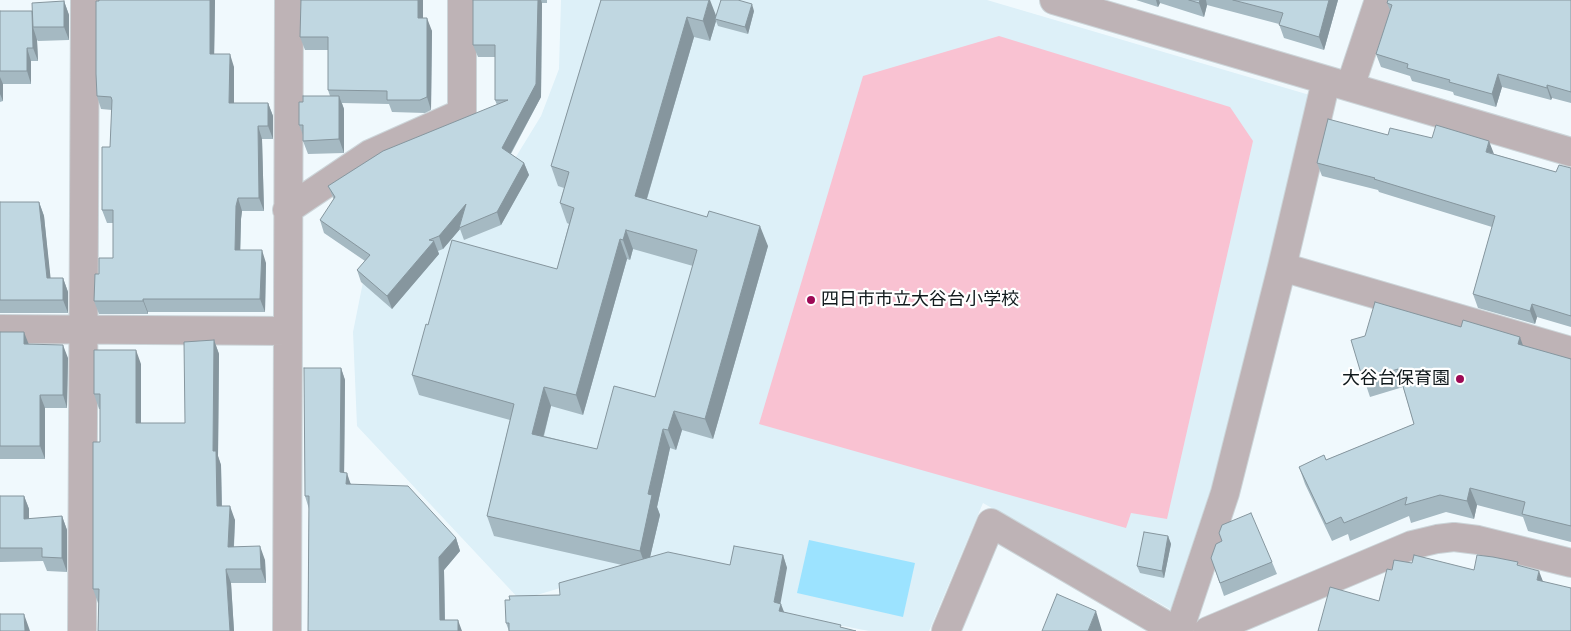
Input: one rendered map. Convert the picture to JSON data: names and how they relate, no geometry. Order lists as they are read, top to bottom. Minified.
{"places":["四日市市立大谷台小学校","大谷台保育園"]}
